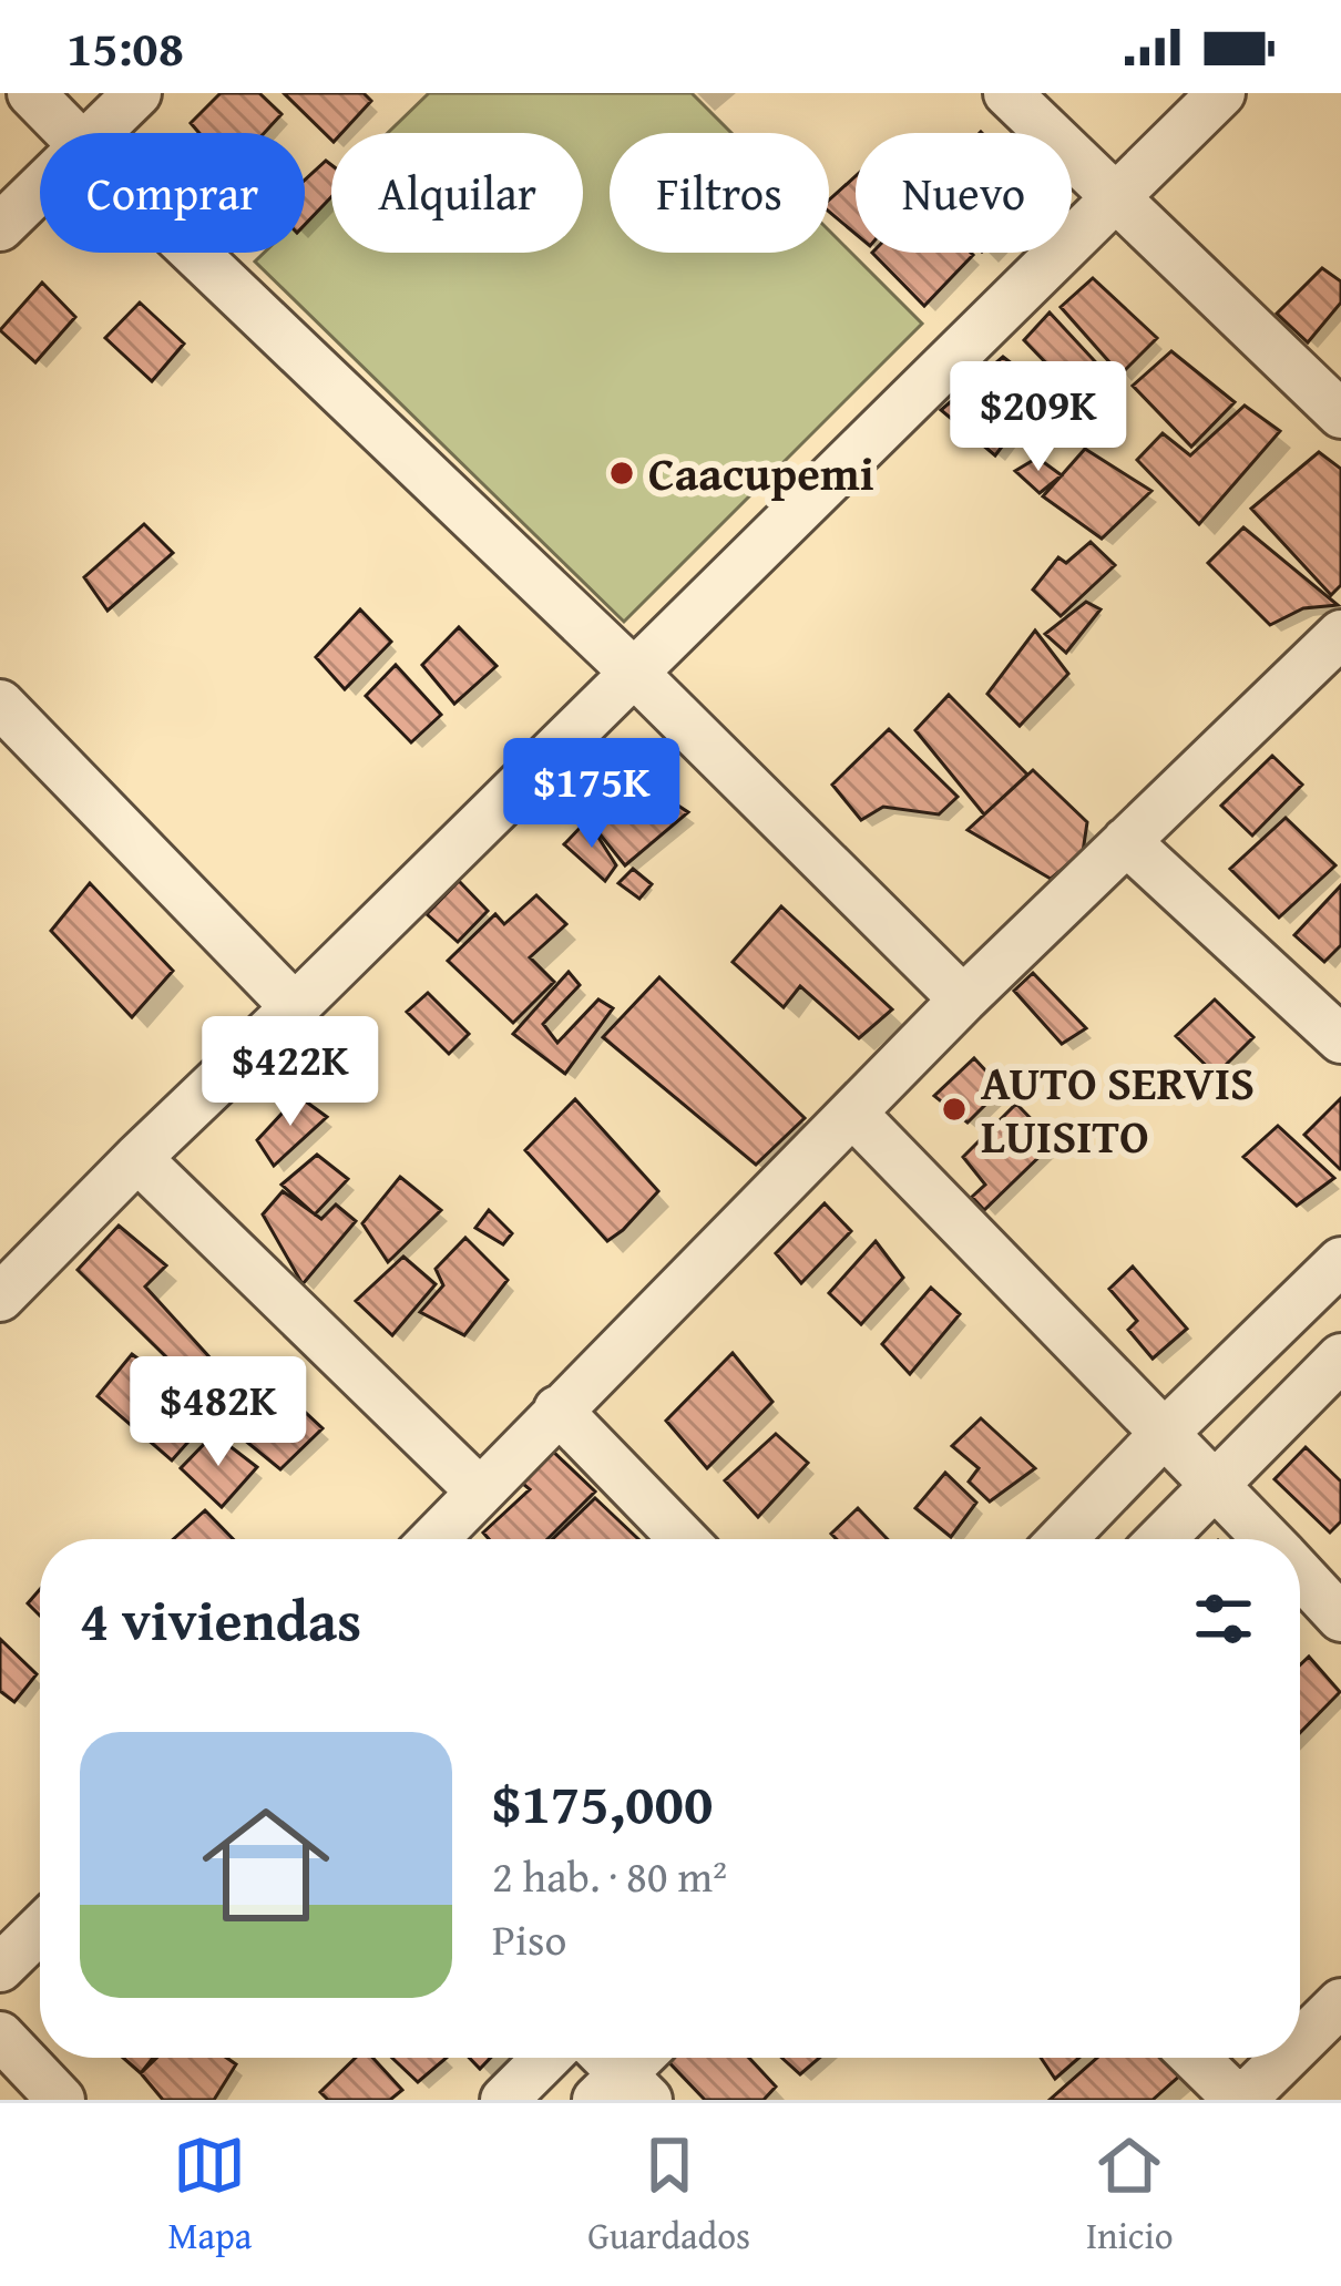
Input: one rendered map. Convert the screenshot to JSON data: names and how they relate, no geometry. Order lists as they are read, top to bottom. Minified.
{"places":["Caacupemi","AUTO SERVIS LUISITO"],"page":{"status":"15:08","chip":["Comprar","Alquilar","Filtros","Nuevo"],"price":["$209K","$175K","$422K","$482K"],"heading":"4 viviendas","list":[{"name":"$175,000","note":"2 hab. · 80 m² · Piso"}],"tabs":["Mapa","Guardados","Inicio"]}}
